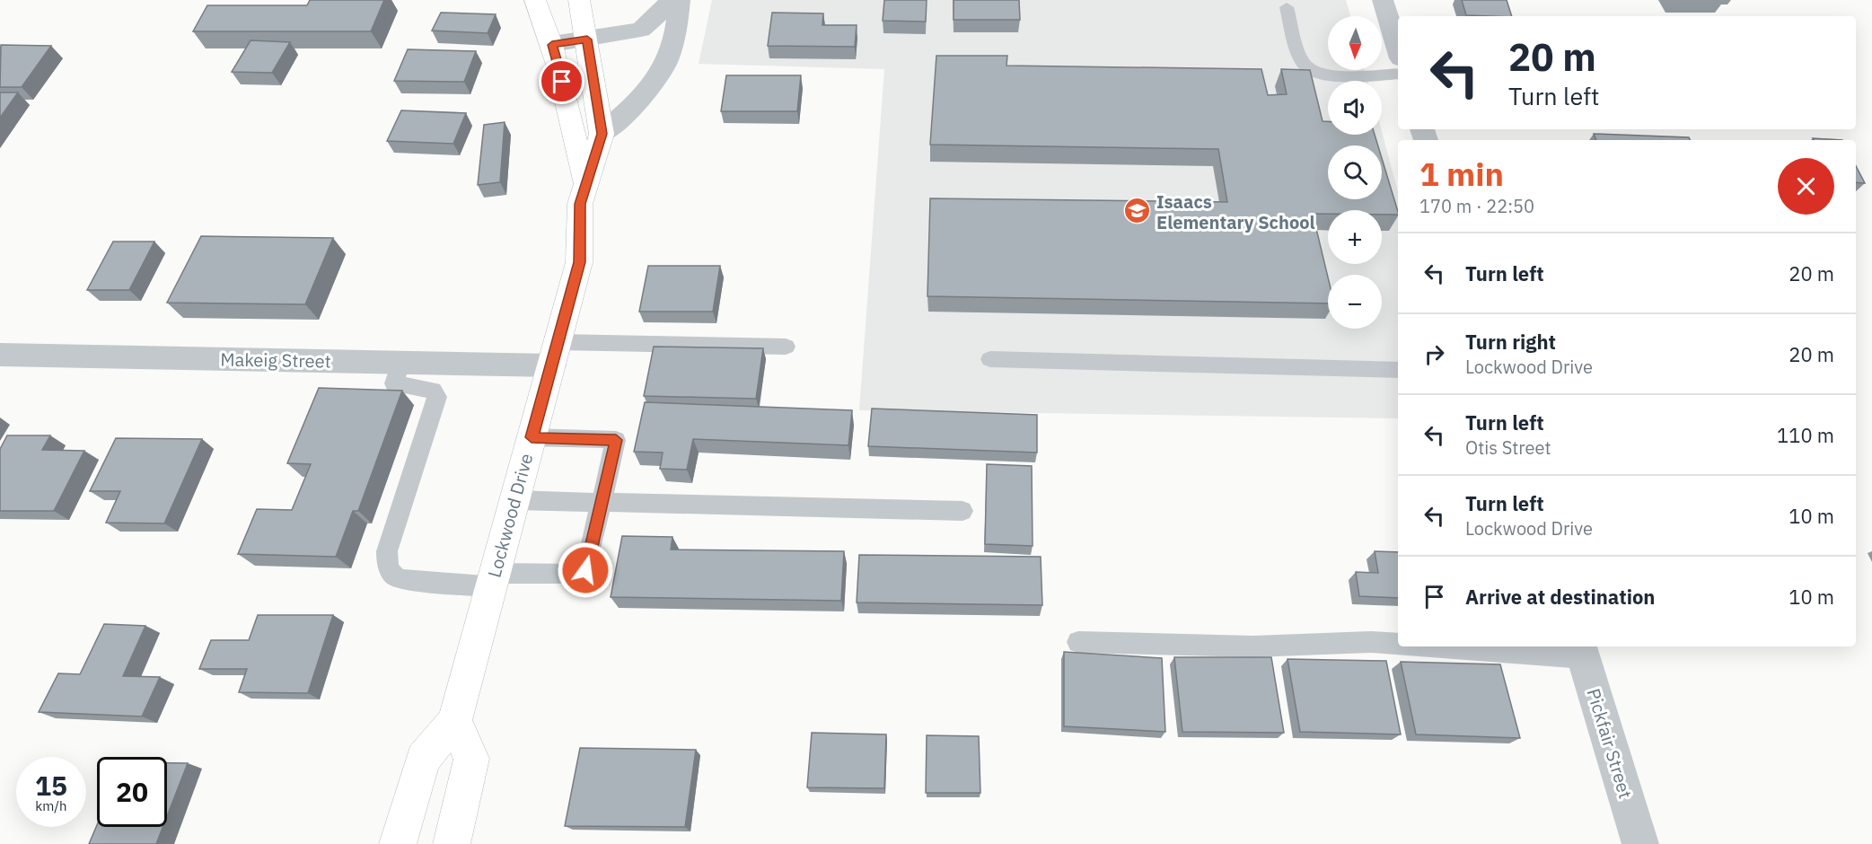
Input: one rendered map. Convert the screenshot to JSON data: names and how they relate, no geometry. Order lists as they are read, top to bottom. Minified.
{"streets":{"main road":["Lockwood Drive"],"street":["Makeig Street","Pickfair Street"]},"crossings":[["Makeig Street","Lockwood Drive"]],"places":{"school or university":["Isaacs Elementary School"]},"north":"bottom","page":{"map_buttons":["+","−"],"turn":["20 m","Turn left"],"heading":["1 min","170 m · 22:50"],"list":[{"name":"Turn left","value":"20 m"},{"name":"Turn right","note":"Lockwood Drive","value":"20 m"},{"name":"Turn left","note":"Otis Street","value":"110 m"},{"name":"Turn left","note":"Lockwood Drive","value":"10 m"},{"name":"Arrive at destination","value":"10 m"}],"speed":"15 km/h","limit":"20"}}
